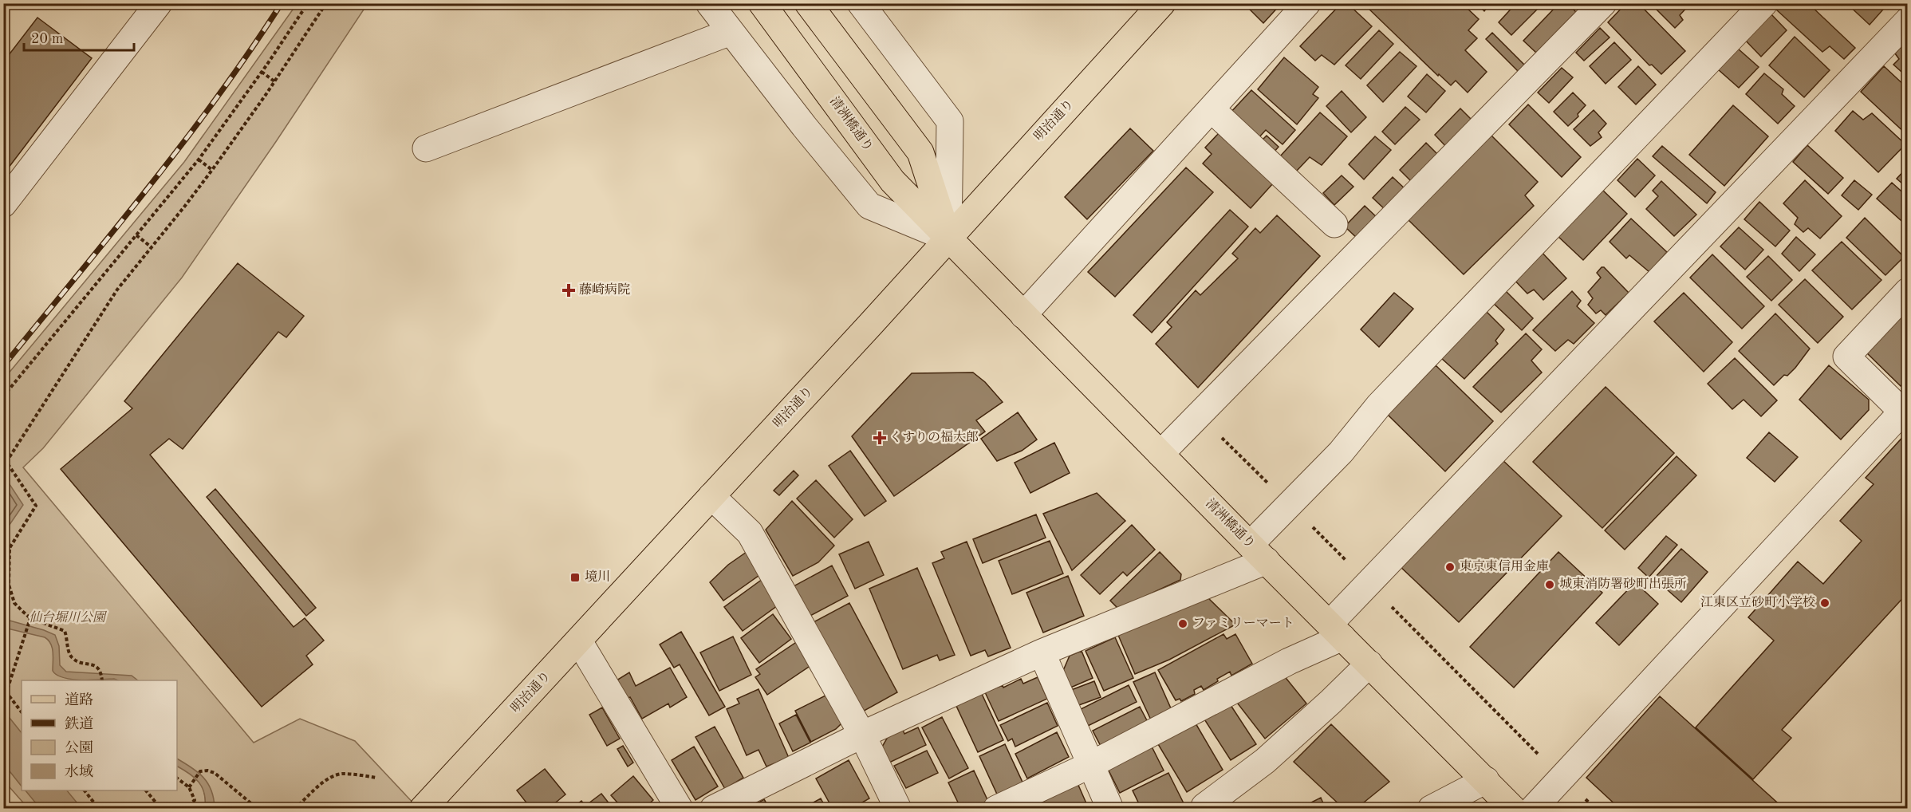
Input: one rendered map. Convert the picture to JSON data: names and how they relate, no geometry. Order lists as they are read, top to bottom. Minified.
{"streets":{"main road":["明治通り","清洲橋通り"]},"crossings":[["明治通り","清洲橋通り"]],"parks":["仙台堀川公園"],"places":{"health":["藤崎病院","くすりの福太郎"],"other":["東京東信用金庫","城東消防署砂町出張所","江東区立砂町小学校","ファミリーマート"],"transit":["境川"]},"legend":["道路","鉄道","公園","水域"],"scale_bar":"20 m"}
